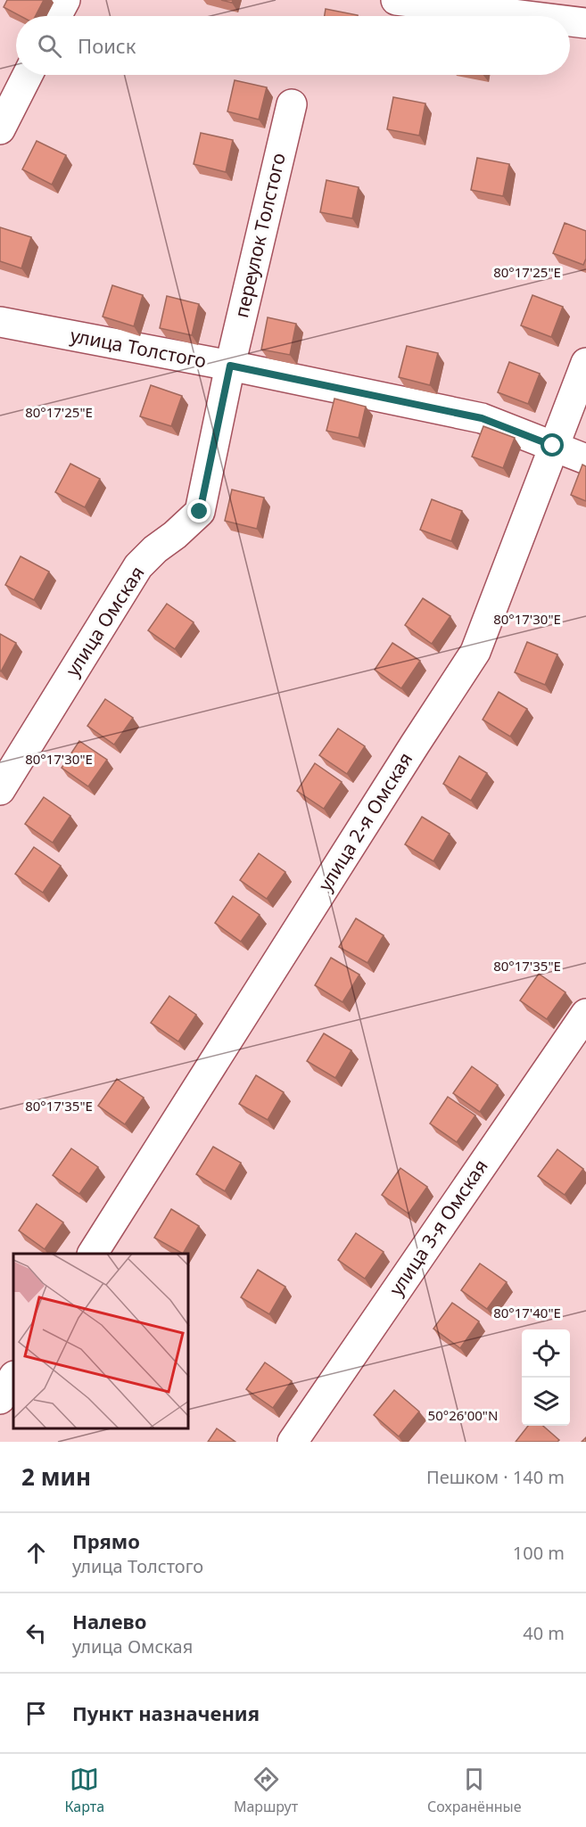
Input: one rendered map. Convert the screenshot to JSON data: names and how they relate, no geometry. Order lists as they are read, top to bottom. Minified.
{"streets":{"street":["переулок Толстого","улица Толстого","улица Омская","улица 2-я Омская","улица 3-я Омская"]},"crossings":[["переулок Толстого","улица Толстого"],["переулок Толстого","улица Омская"],["улица Толстого","улица Омская"],["улица Толстого","улица 2-я Омская"]],"page":{"search":"Поиск","heading":["2 мин","Пешком · 140 m"],"list":[["Прямо","улица Толстого","100 m"],["Налево","улица Омская","40 m"],"Пункт назначения"],"nav":["Карта","Маршрут","Сохранённые"]},"coordinates":["80°17'25\"E","80°17'30\"E","80°17'35\"E","80°17'40\"E","50°26'00\"N"]}
